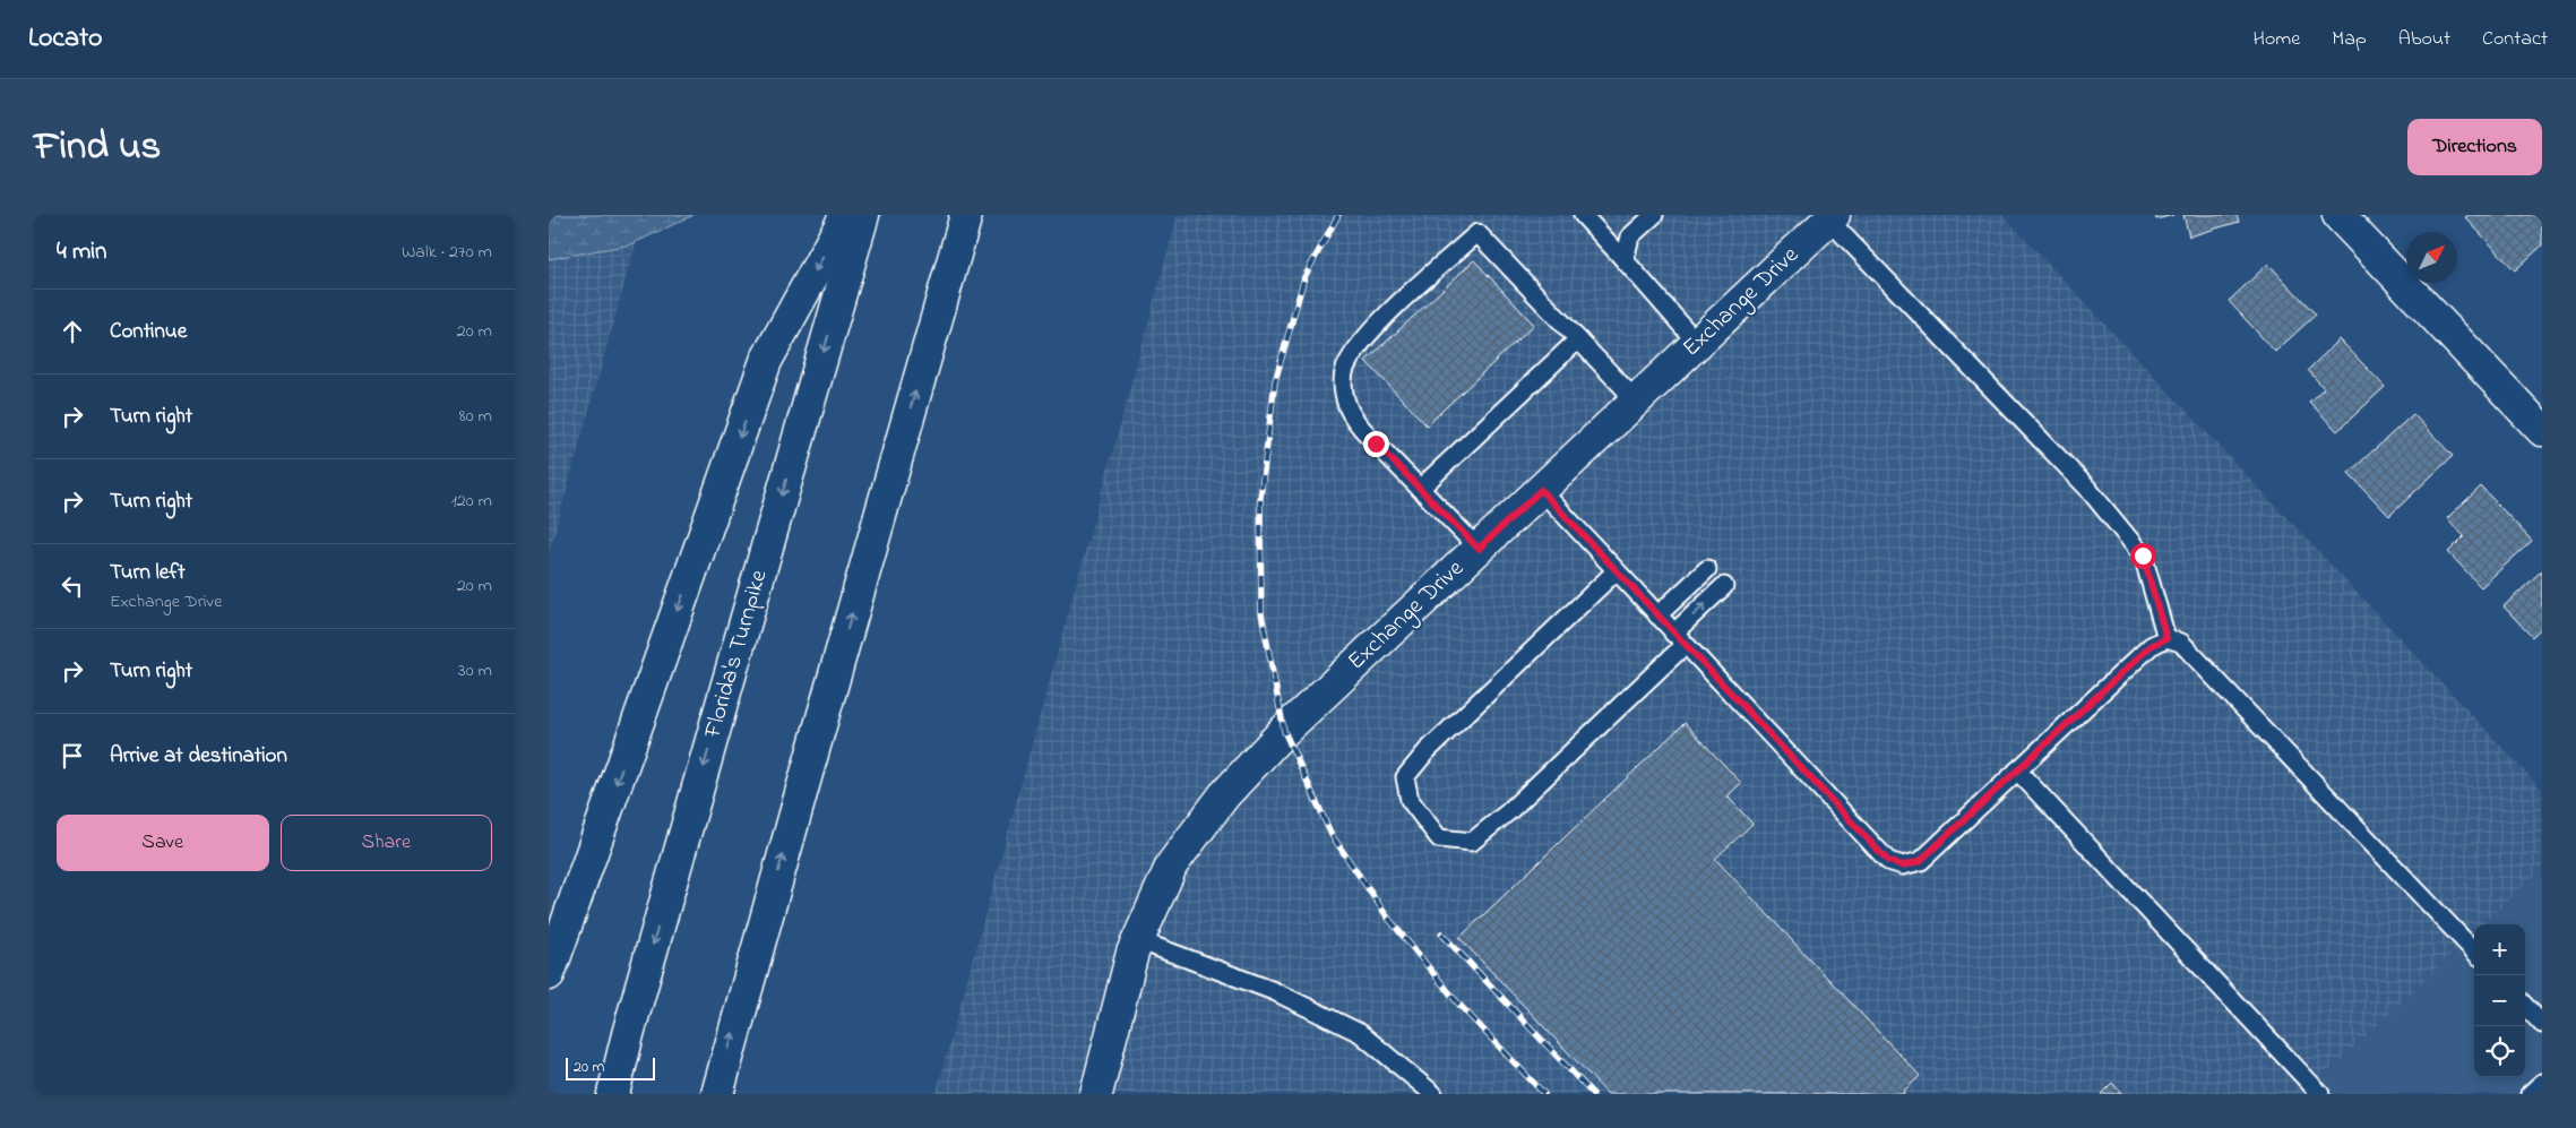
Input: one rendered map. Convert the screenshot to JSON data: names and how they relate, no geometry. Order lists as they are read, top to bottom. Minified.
{"streets":{"main road":["Exchange Drive","Florida's Turnpike"]},"scale_bar":"20 m","north":"top right","page":{"header":"Locato","nav":["Home","Map","About","Contact"],"title":"Find us","buttons":["Directions",["Save","Share"]],"heading":["4 min","Walk · 270 m"],"list":[["Continue","20 m"],["Turn right","80 m"],["Turn right","120 m"],["Turn left","Exchange Drive","20 m"],["Turn right","30 m"],"Arrive at destination"],"map_buttons":["+","−"],"scale":"20 m"}}
